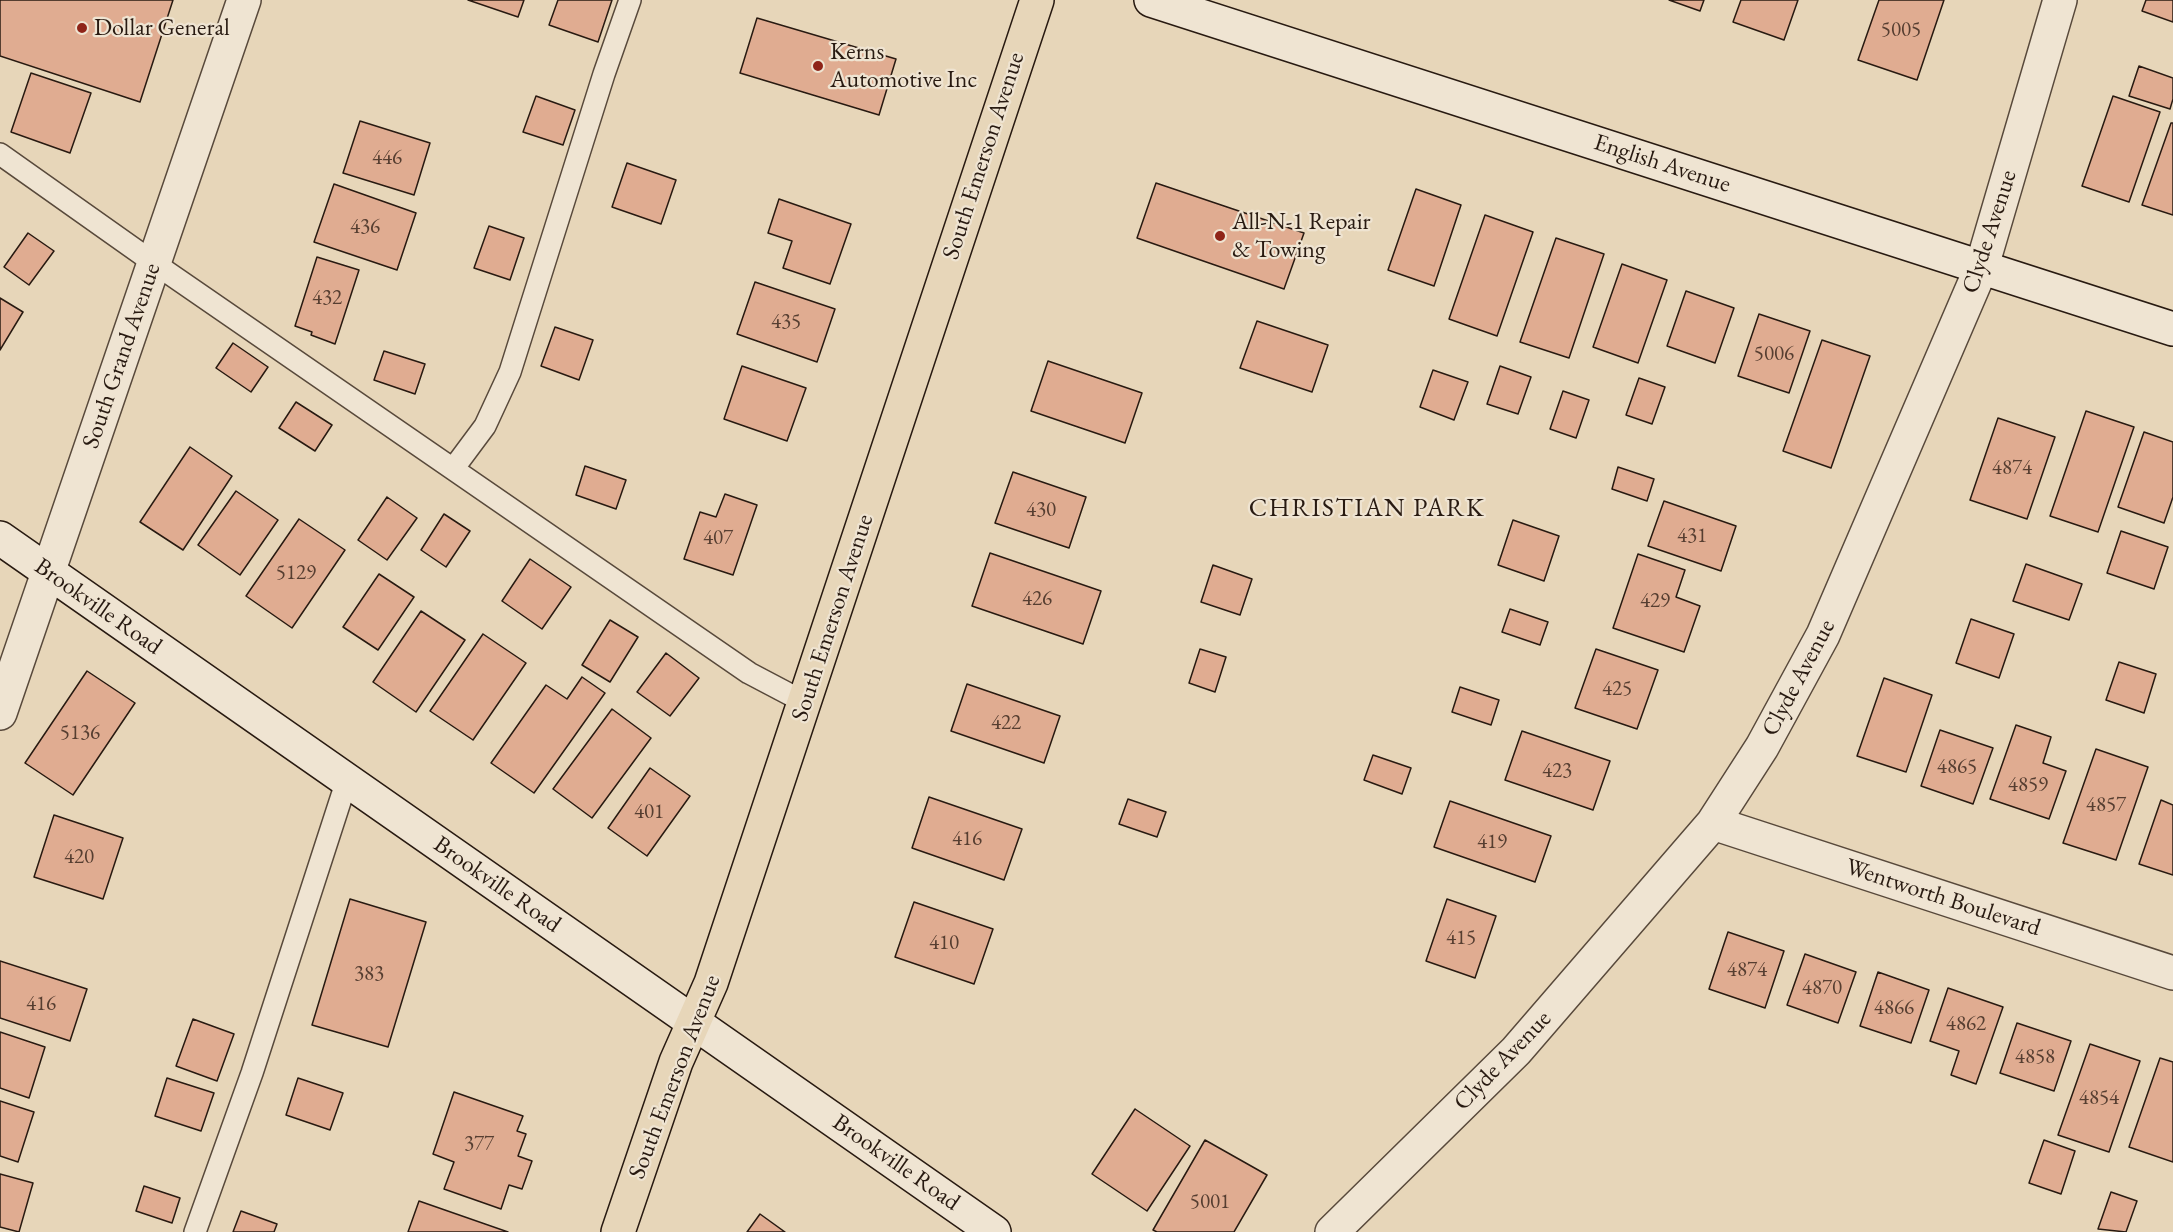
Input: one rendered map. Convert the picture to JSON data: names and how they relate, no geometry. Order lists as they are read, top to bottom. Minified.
{"streets":{"main road":["South Emerson Avenue"],"street":["English Avenue","Clyde Avenue","South Grand Avenue","Brookville Road","Wentworth Boulevard"]},"crossings":[["South Emerson Avenue","Brookville Road"],["English Avenue","Clyde Avenue"],["Clyde Avenue","Wentworth Boulevard"],["South Grand Avenue","Brookville Road"]],"districts":["CHRISTIAN PARK"],"places":["Dollar General","Kerns Automotive Inc","All-N-1 Repair & Towing"],"house_numbers":["5005","446","436","432","435","5006","4874","430","431","407","5129","426","429","425","422","5136","4865","423","4859","4857","401","416","419","420","415","410","4874","383","4870","416","4866","4862","4858","4854","377","5001"]}
